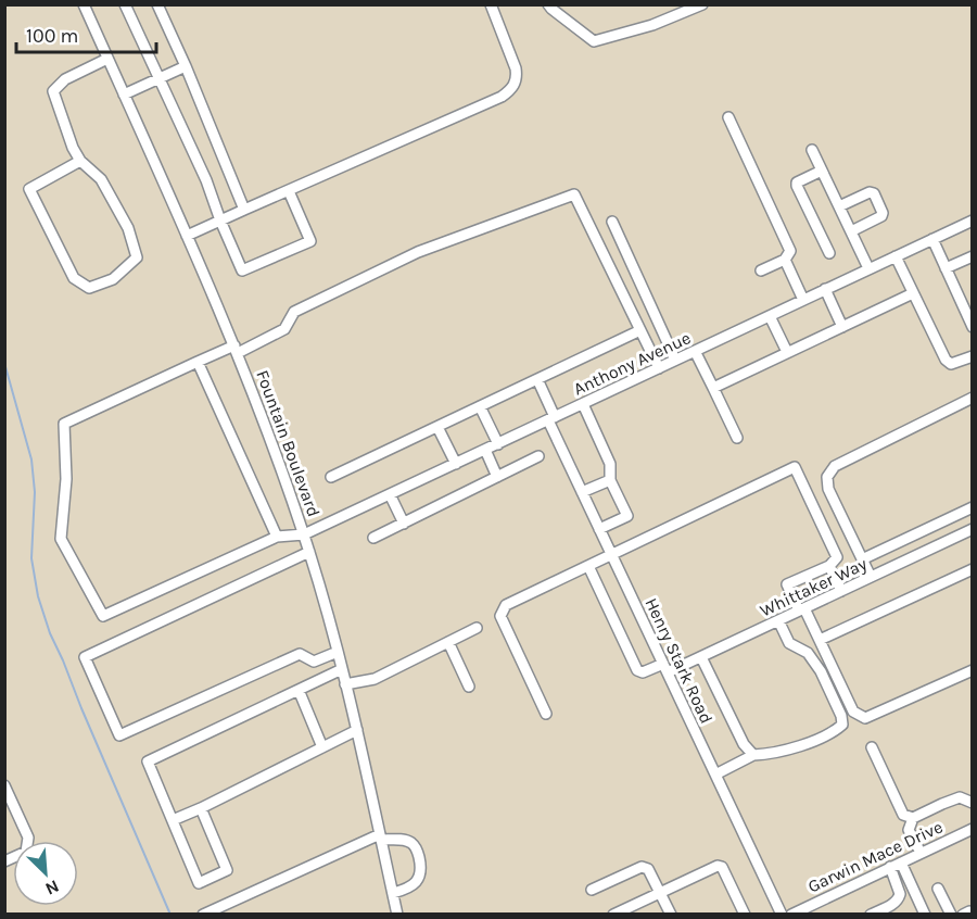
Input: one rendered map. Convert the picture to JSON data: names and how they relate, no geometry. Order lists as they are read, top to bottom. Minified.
{"streets":{"street":["Anthony Avenue","Fountain Boulevard","Whittaker Way","Henry Stark Road","Garwin Mace Drive"]},"crossings":[["Anthony Avenue","Fountain Boulevard"],["Anthony Avenue","Henry Stark Road"],["Whittaker Way","Henry Stark Road"]],"scale_bar":"100 m","north":"bottom right"}
